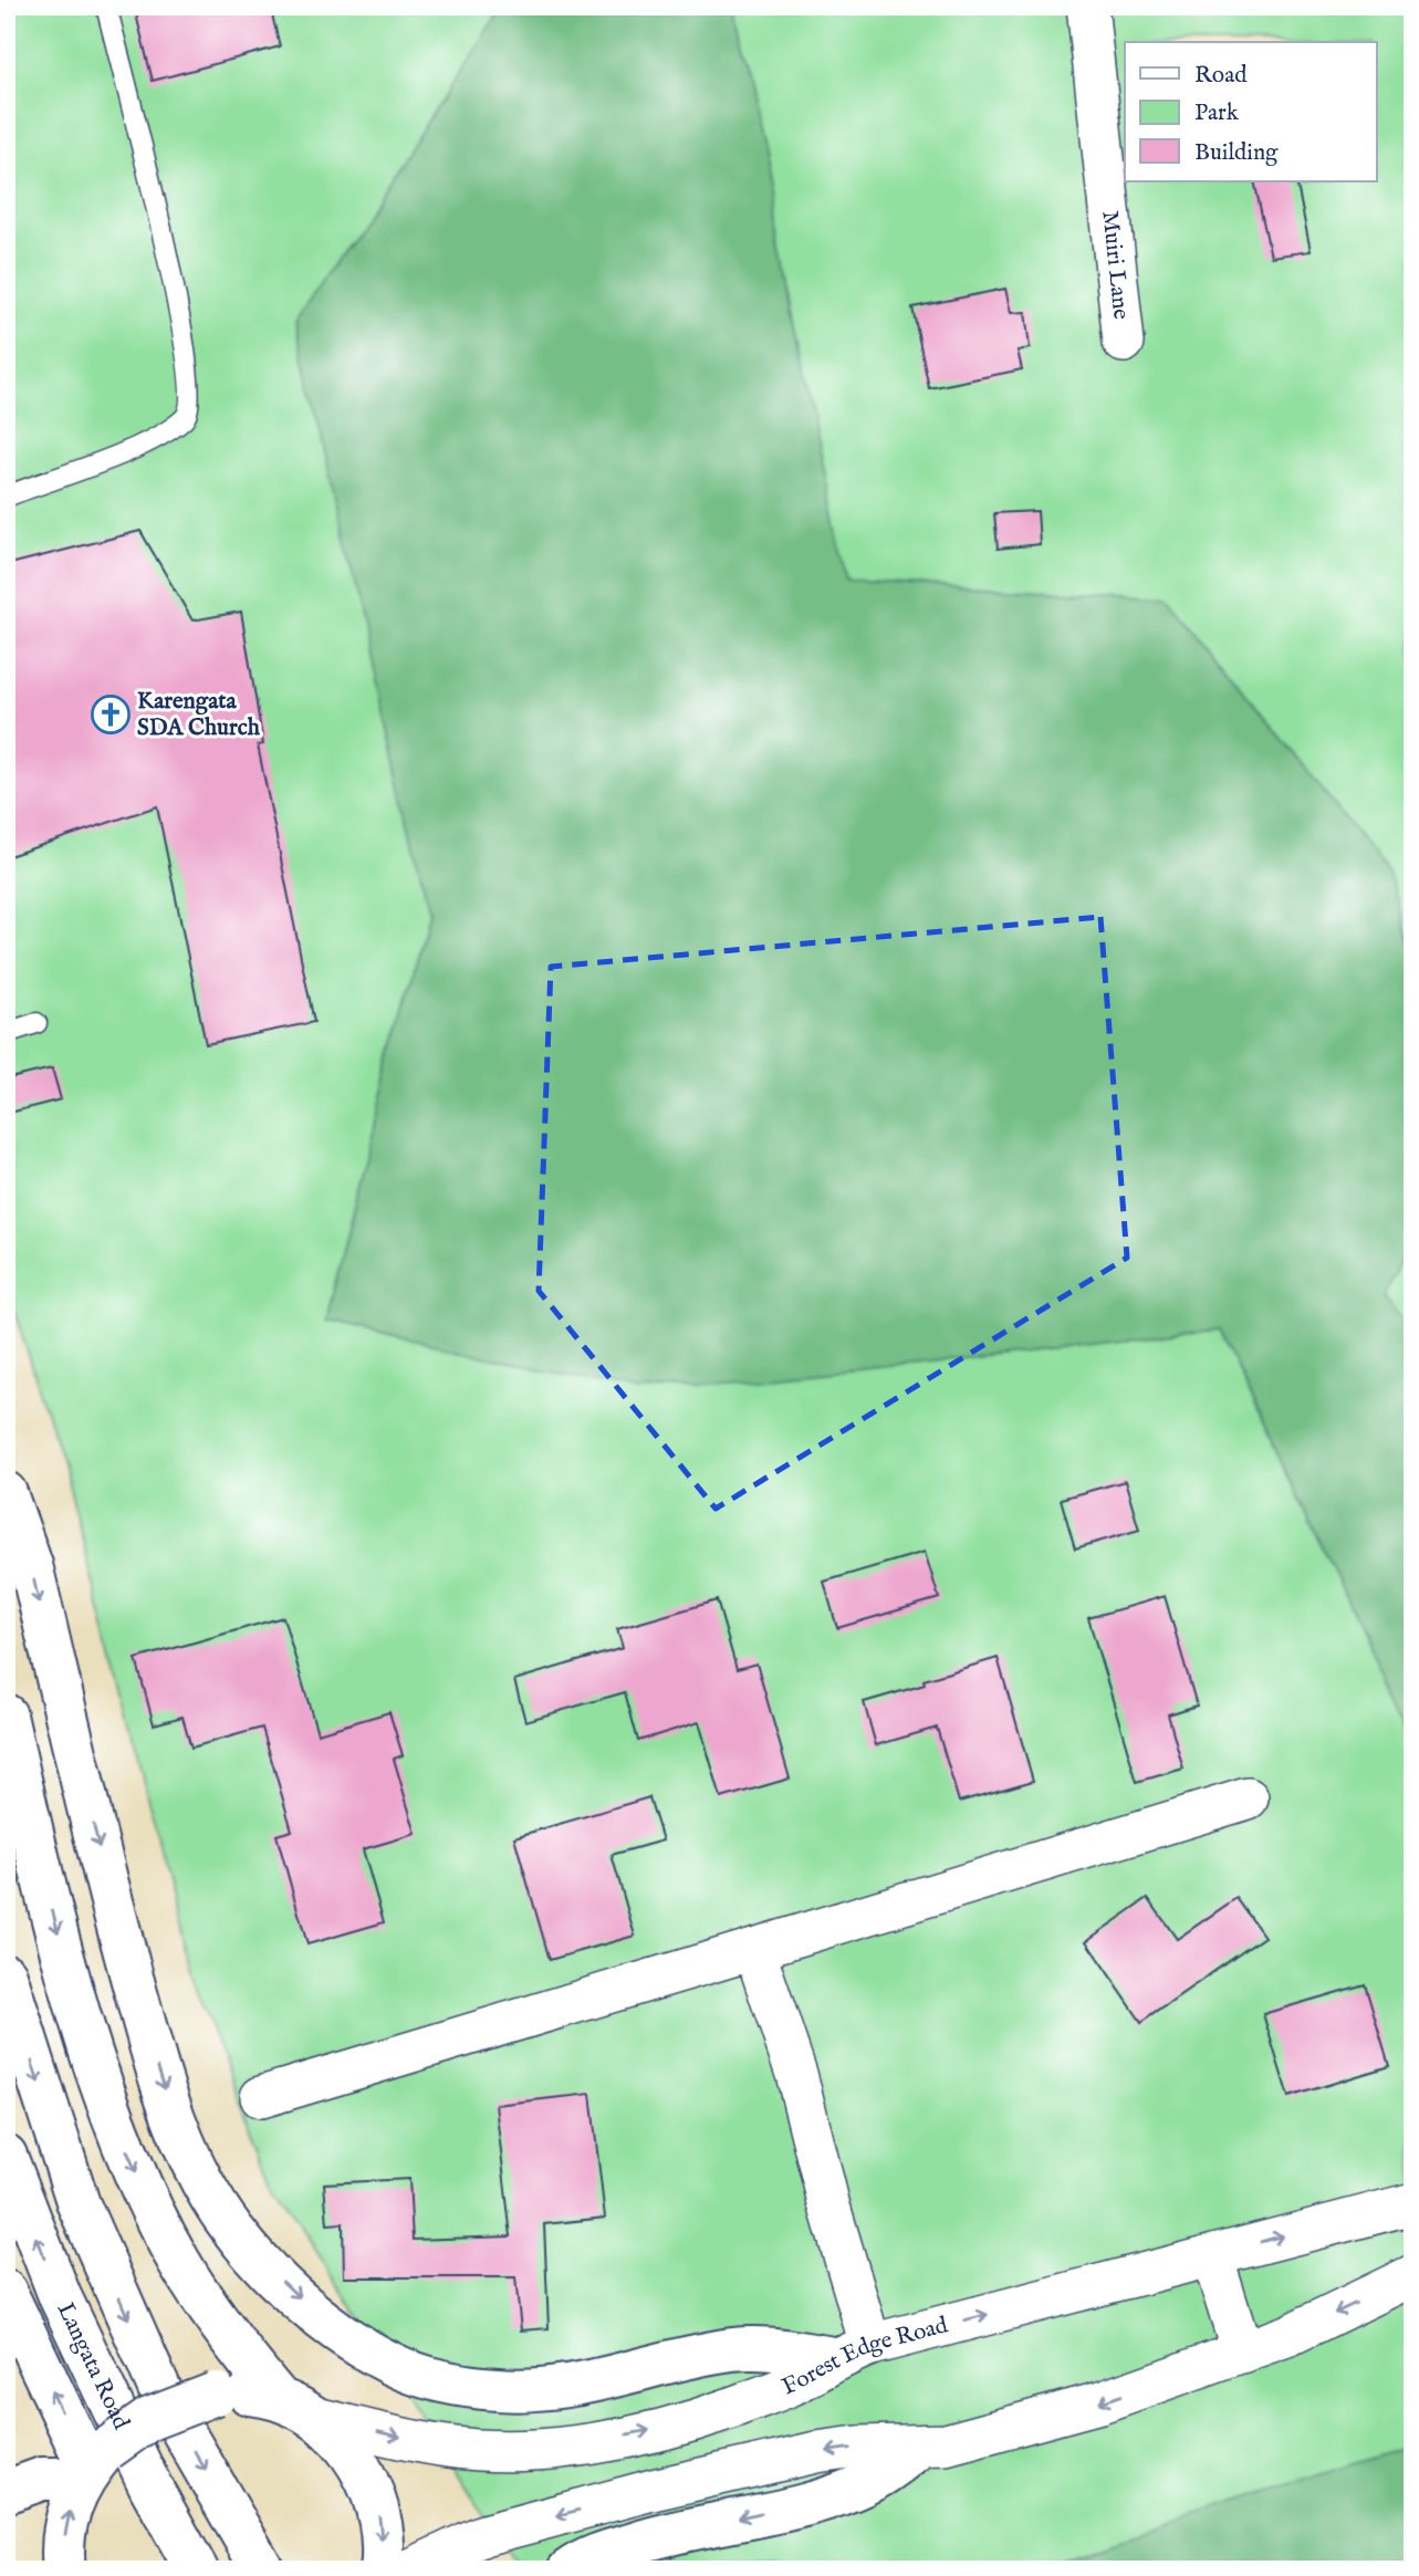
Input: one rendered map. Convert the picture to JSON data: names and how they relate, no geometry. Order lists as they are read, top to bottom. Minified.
{"streets":{"main road":["Langata Road"],"street":["Muiri Lane","Forest Edge Road"]},"places":{"church":["Karengata SDA Church"]},"legend":["Road","Park","Building"]}
